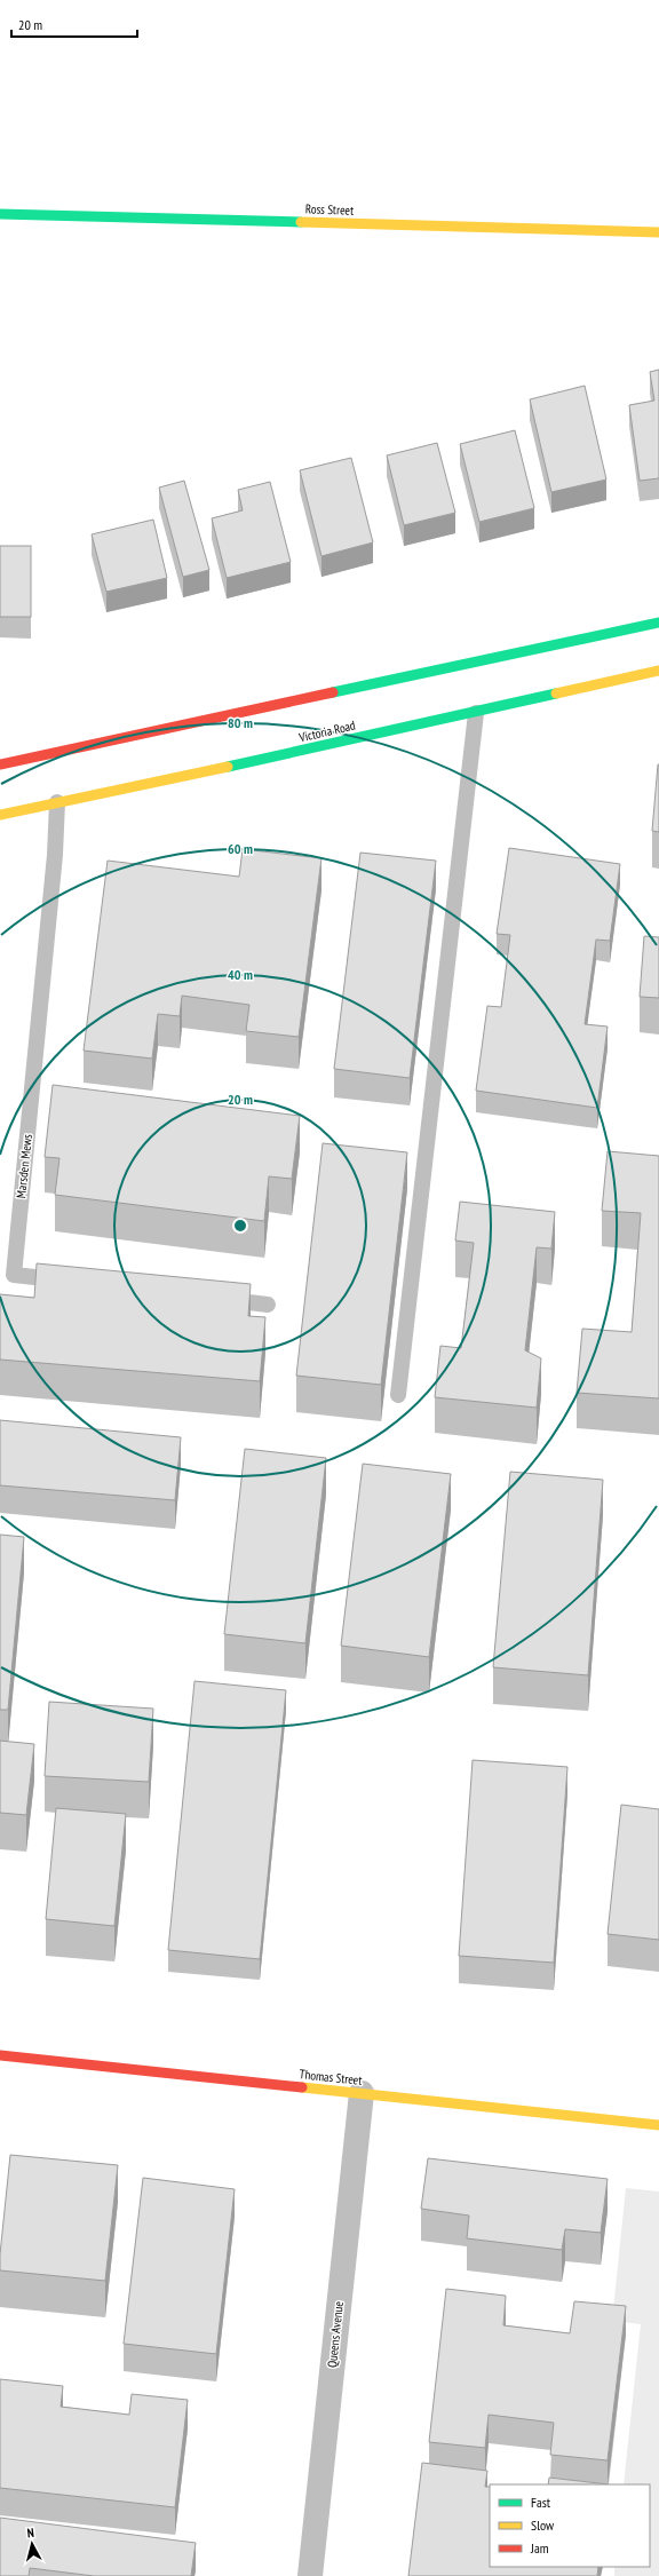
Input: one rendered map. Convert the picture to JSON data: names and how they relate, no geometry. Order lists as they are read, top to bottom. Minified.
{"streets":{"main road":["Ross Street","Victoria Road","Thomas Street"],"street":["Queens Avenue"],"lane":["Marsden Mews"]},"crossings":[["Victoria Road","Marsden Mews"],["Thomas Street","Queens Avenue"]],"legend":["Fast","Slow","Jam"],"scale_bar":"20 m","north":"top","rings":["80 m","60 m","40 m","20 m"]}
